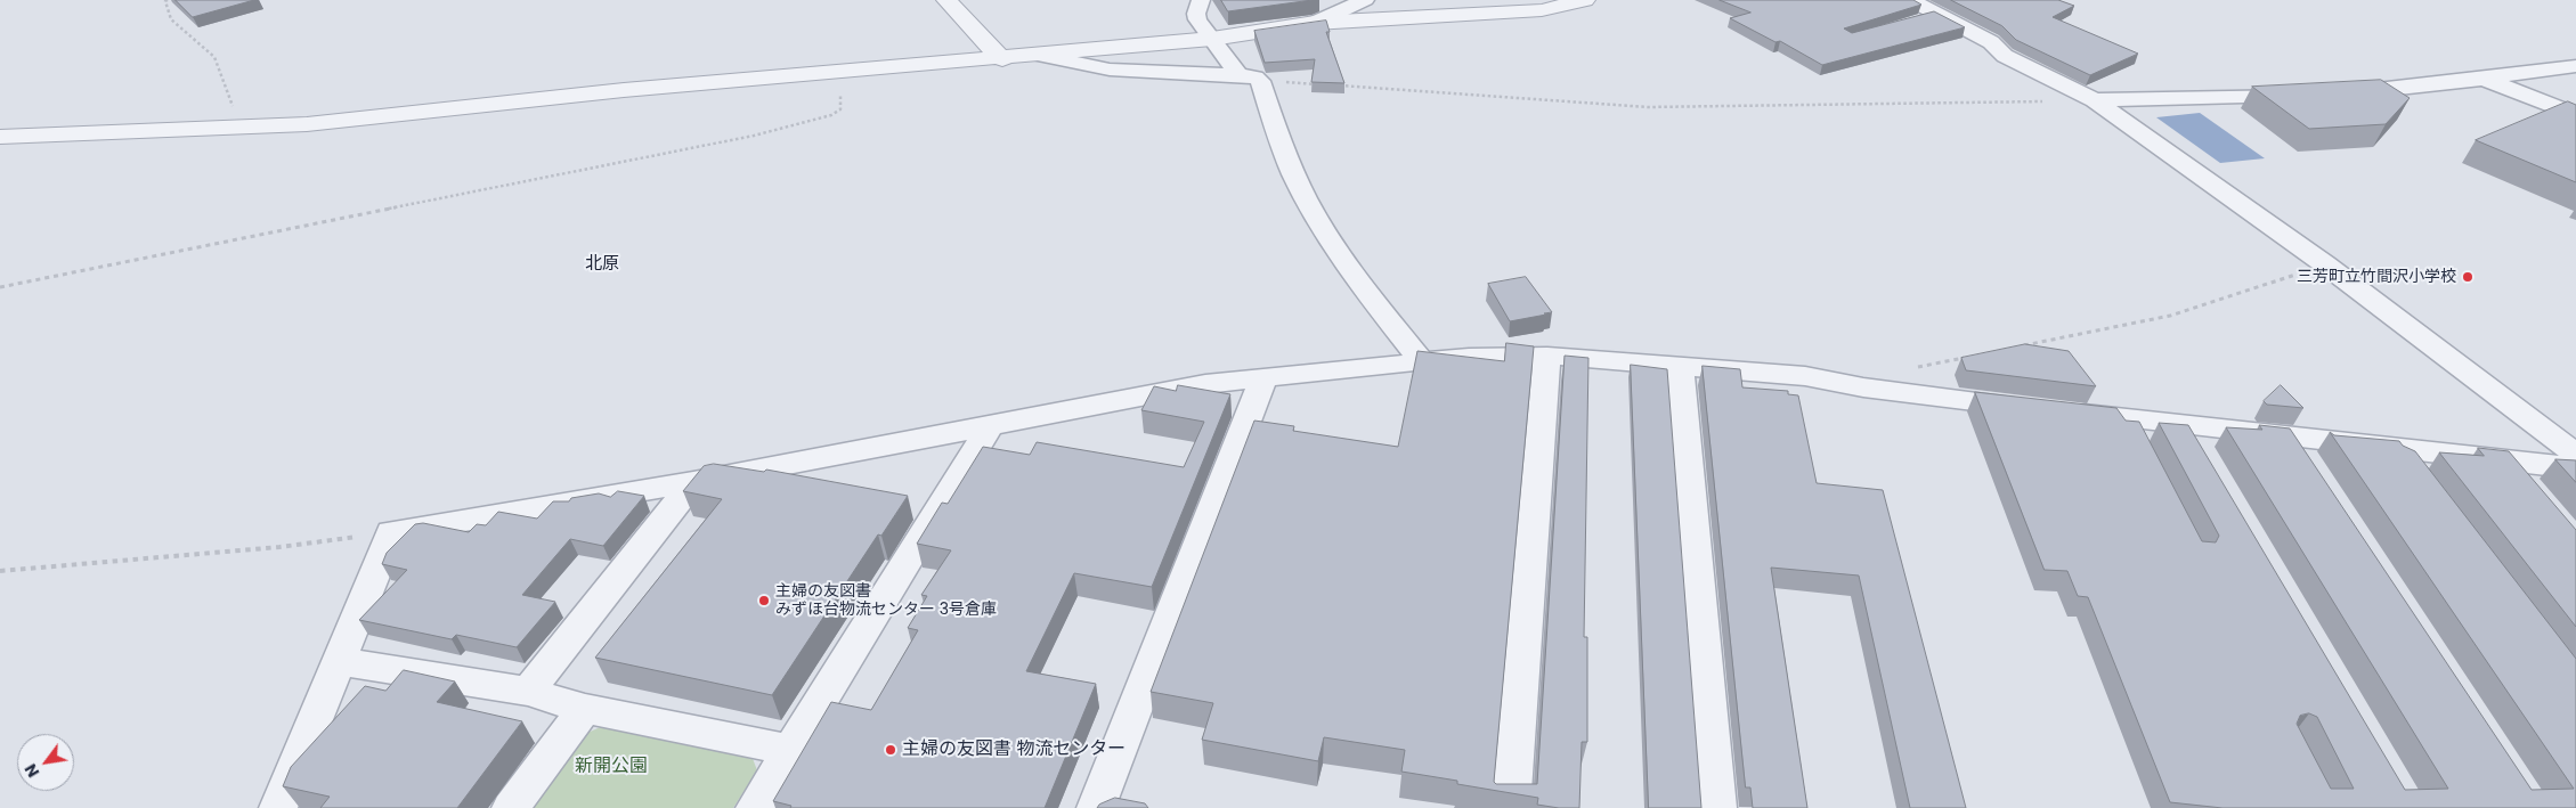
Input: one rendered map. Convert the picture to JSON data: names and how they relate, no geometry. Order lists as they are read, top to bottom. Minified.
{"districts":["北原"],"parks":["新開公園"],"places":["三芳町立竹間沢小学校","主婦の友図書 みずほ台物流センター 3号倉庫","主婦の友図書 物流センター"],"north":"bottom left"}
